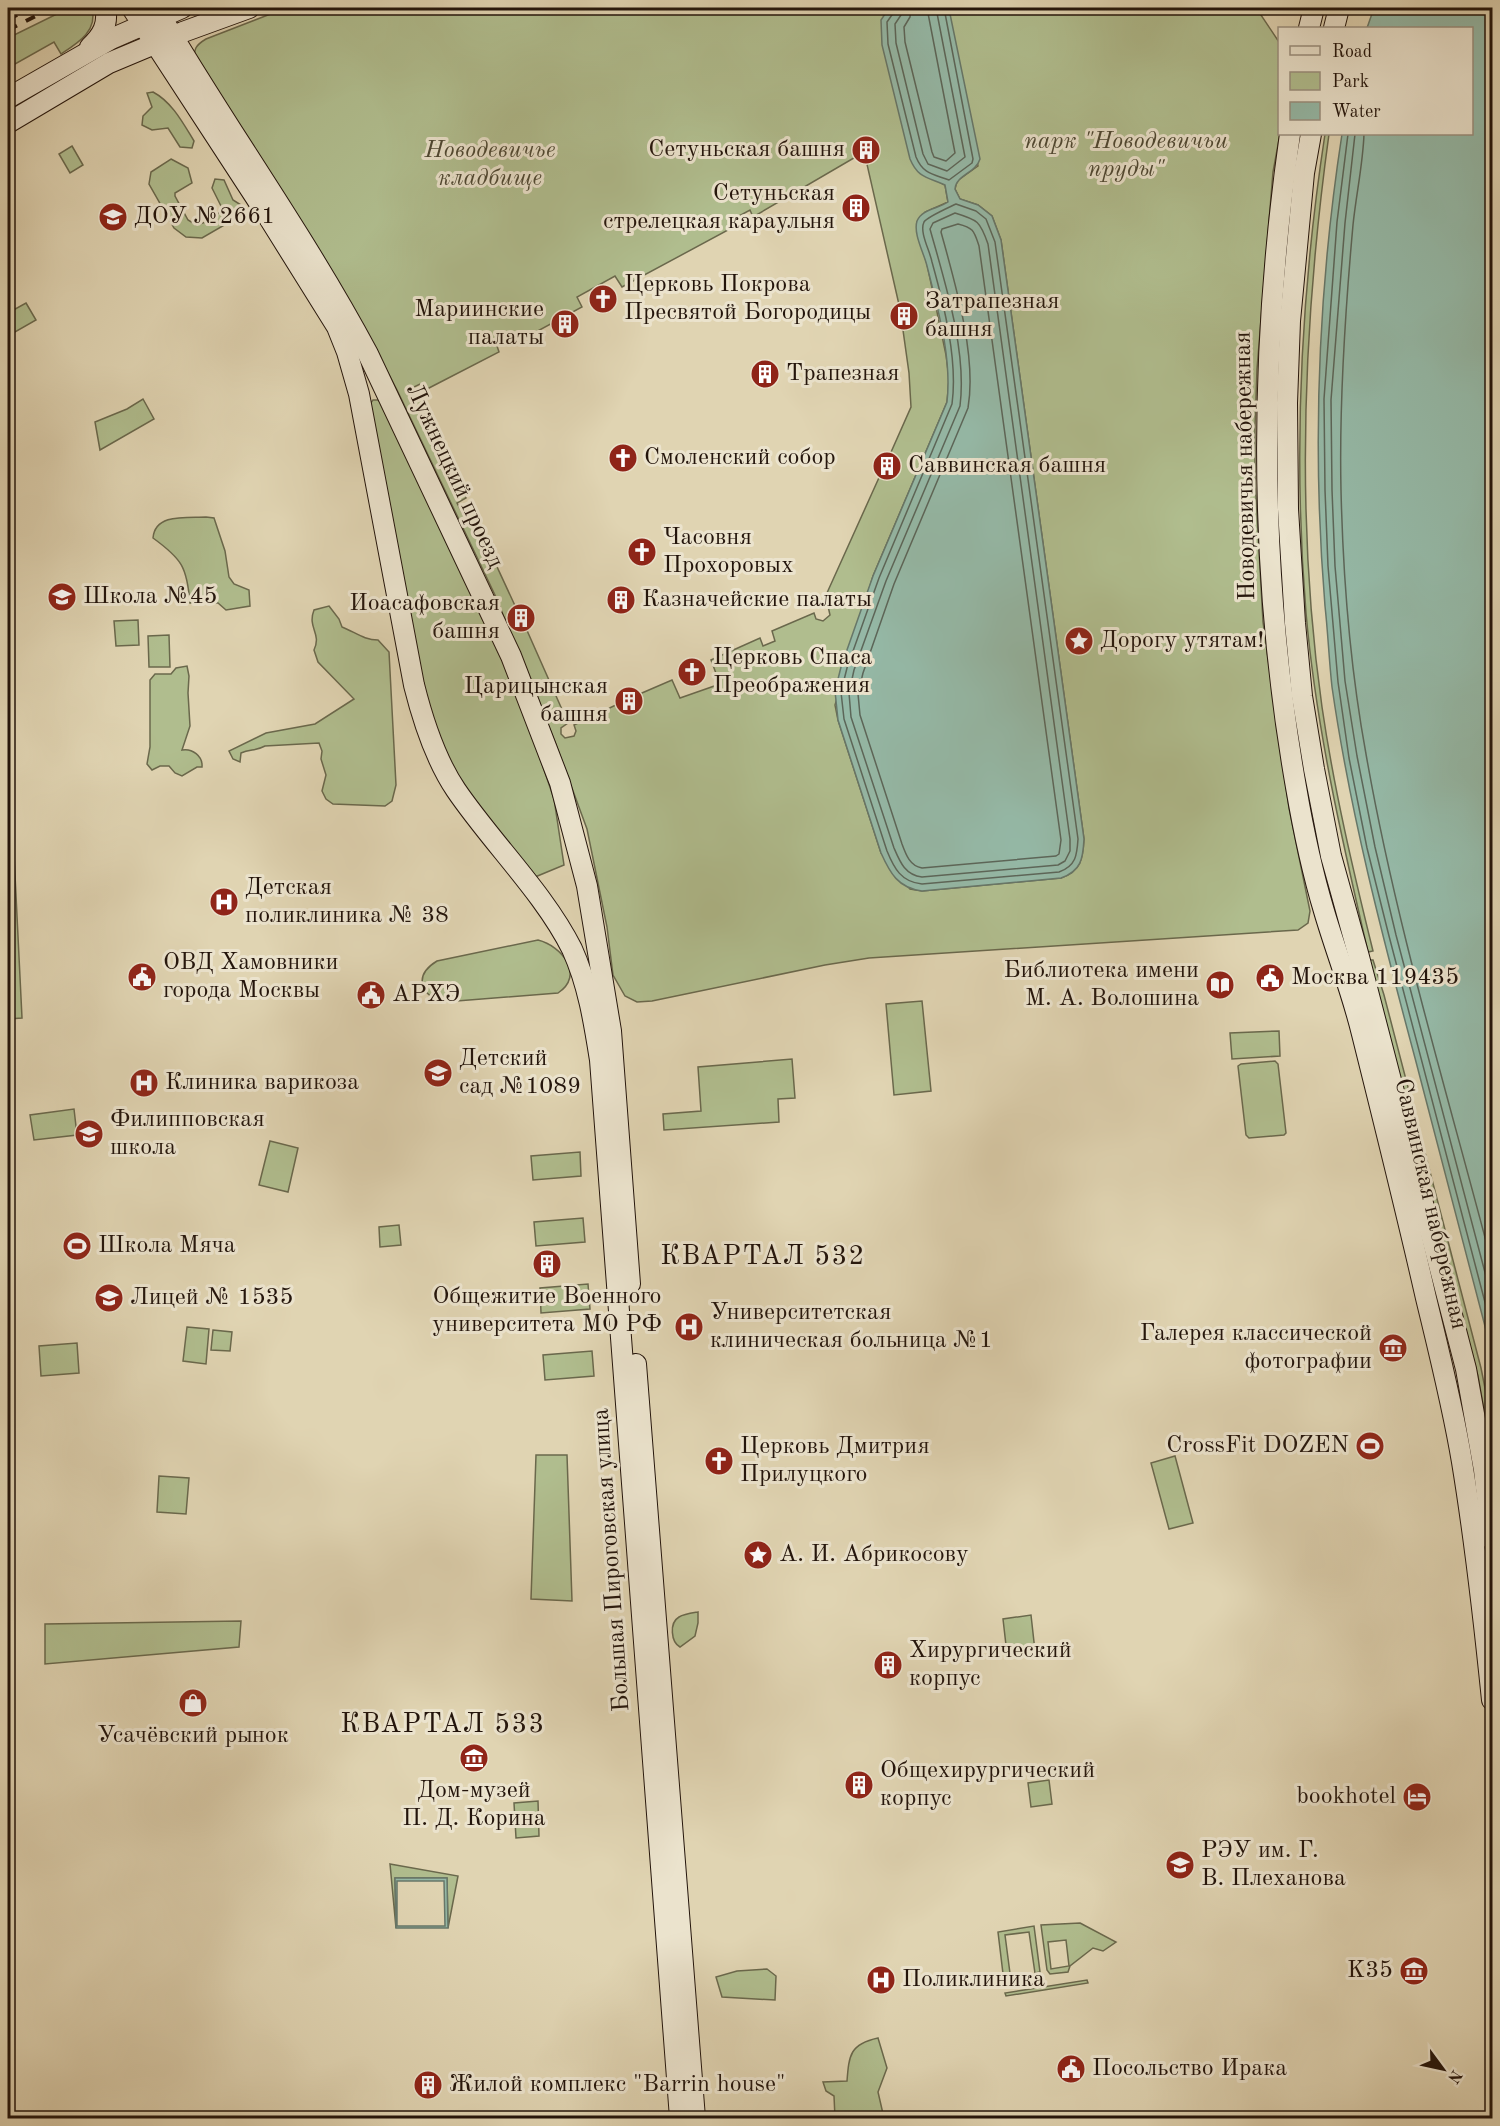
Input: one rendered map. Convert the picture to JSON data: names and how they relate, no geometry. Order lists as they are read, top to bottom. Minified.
{"streets":{"main road":["Новодевичья набережная","Лужнецкий проезд","Саввинская набережная","Большая Пироговская улица"]},"crossings":[["Новодевичья набережная","Саввинская набережная"],["Лужнецкий проезд","Большая Пироговская улица"]],"districts":["КВАРТАЛ 532","КВАРТАЛ 533"],"parks":["парк \"Новодевичьи пруды\"","Новодевичье кладбище"],"places":{"building":["Сетуньская башня","Сетуньская стрелецкая караульня","Затрапезная башня","Мариинские палаты","Трапезная","Саввинская башня","Казначейские палаты","Иоасафовская башня","Царицынская башня","Общежитие Военного университета МО РФ","Хирургический корпус","Общехирургический корпус","Жилой комплекс \"Barrin house\""],"school or university":["ДОУ №2661","Школа №45","Детский сад №1089","Филипповская школа","Лицей № 1535","РЭУ им. Г. В. Плеханова"],"church":["Церковь Покрова Пресвятой Богородицы","Смоленский собор","Часовня Прохоровых","Церковь Спаса Преображения","Церковь Дмитрия Прилуцкого"],"place":["Дорогу утятам!","А. И. Абрикосову"],"hospital":["Детская поликлиника № 38","Клиника варикоза","Университетская клиническая больница №1","Поликлиника"],"public building":["ОВД Хамовники города Москвы","Москва 119435","АРХЭ","Посольство Ирака"],"library":["Библиотека имени М. А. Волошина"],"sports":["Школа Мяча","CrossFit DOZEN"],"museum":["Галерея классической фотографии","Дом-музей П. Д. Корина","K35"],"shop":["Усачёвский рынок"],"hotel":["bookhotel"]},"legend":["Road","Park","Water"],"north":"bottom right"}
